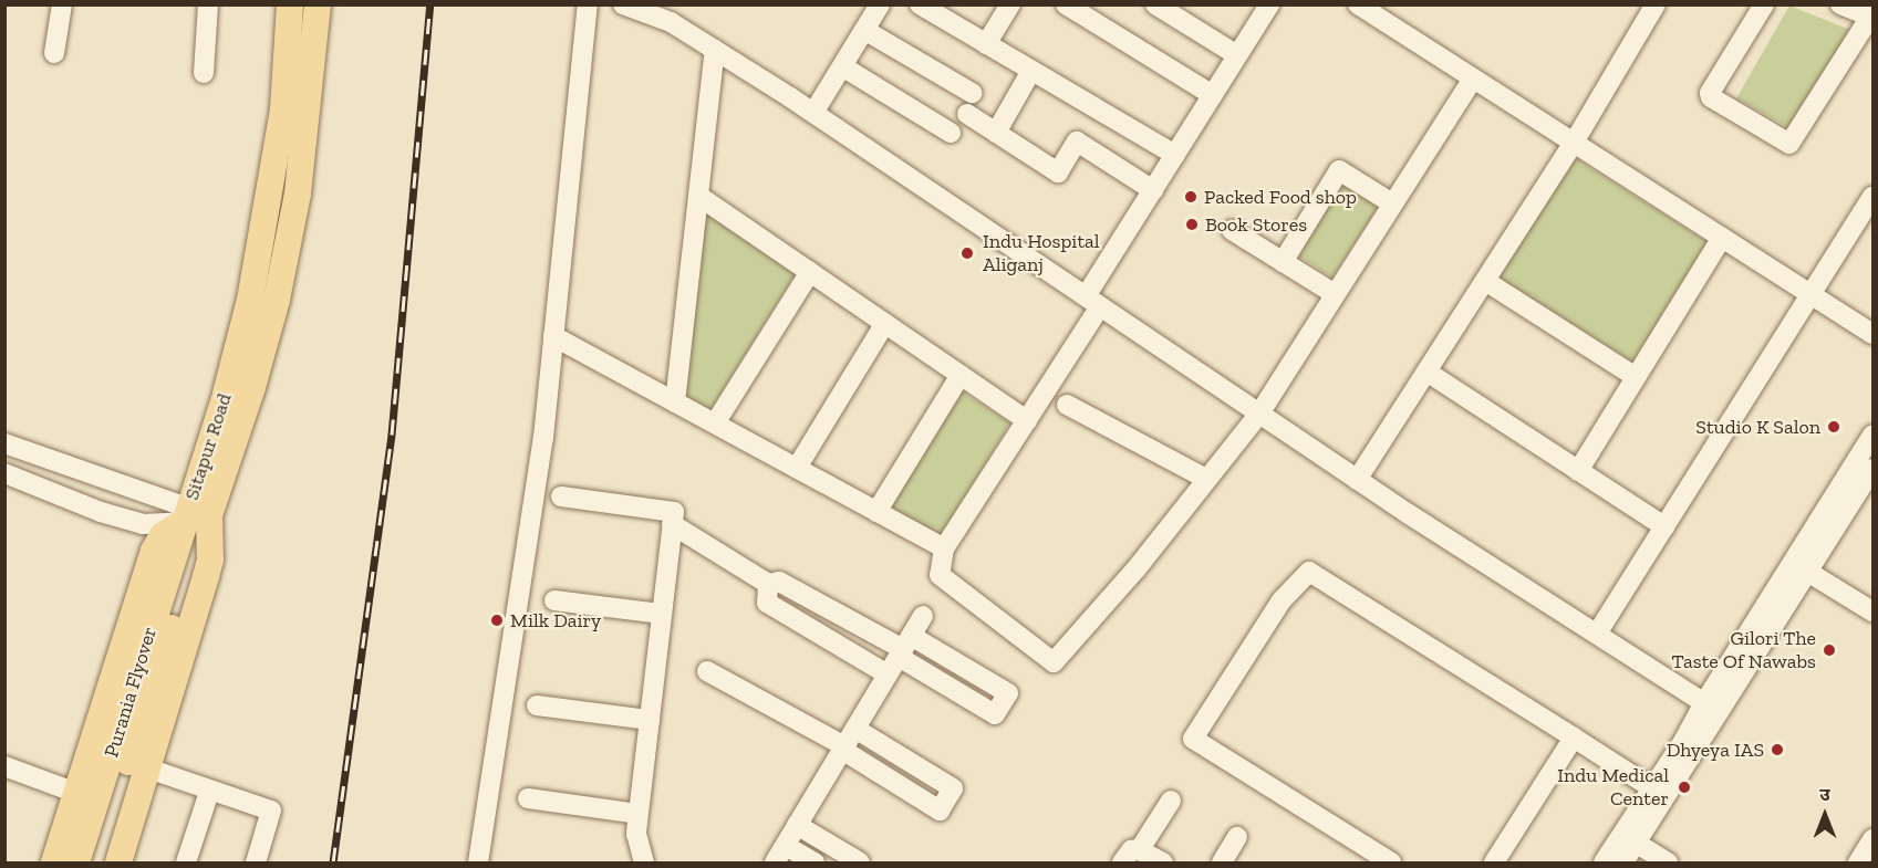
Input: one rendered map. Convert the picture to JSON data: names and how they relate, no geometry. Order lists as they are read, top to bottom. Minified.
{"streets":{"main road":["Sitapur Road","Purania Flyover"]},"crossings":[["Sitapur Road","Purania Flyover"]],"places":["Packed Food shop","Book Stores","Indu Hospital Aliganj","Studio K Salon","Milk Dairy","Gilori The Taste Of Nawabs","Dhyeya IAS","Indu Medical Center"],"north":"top"}
